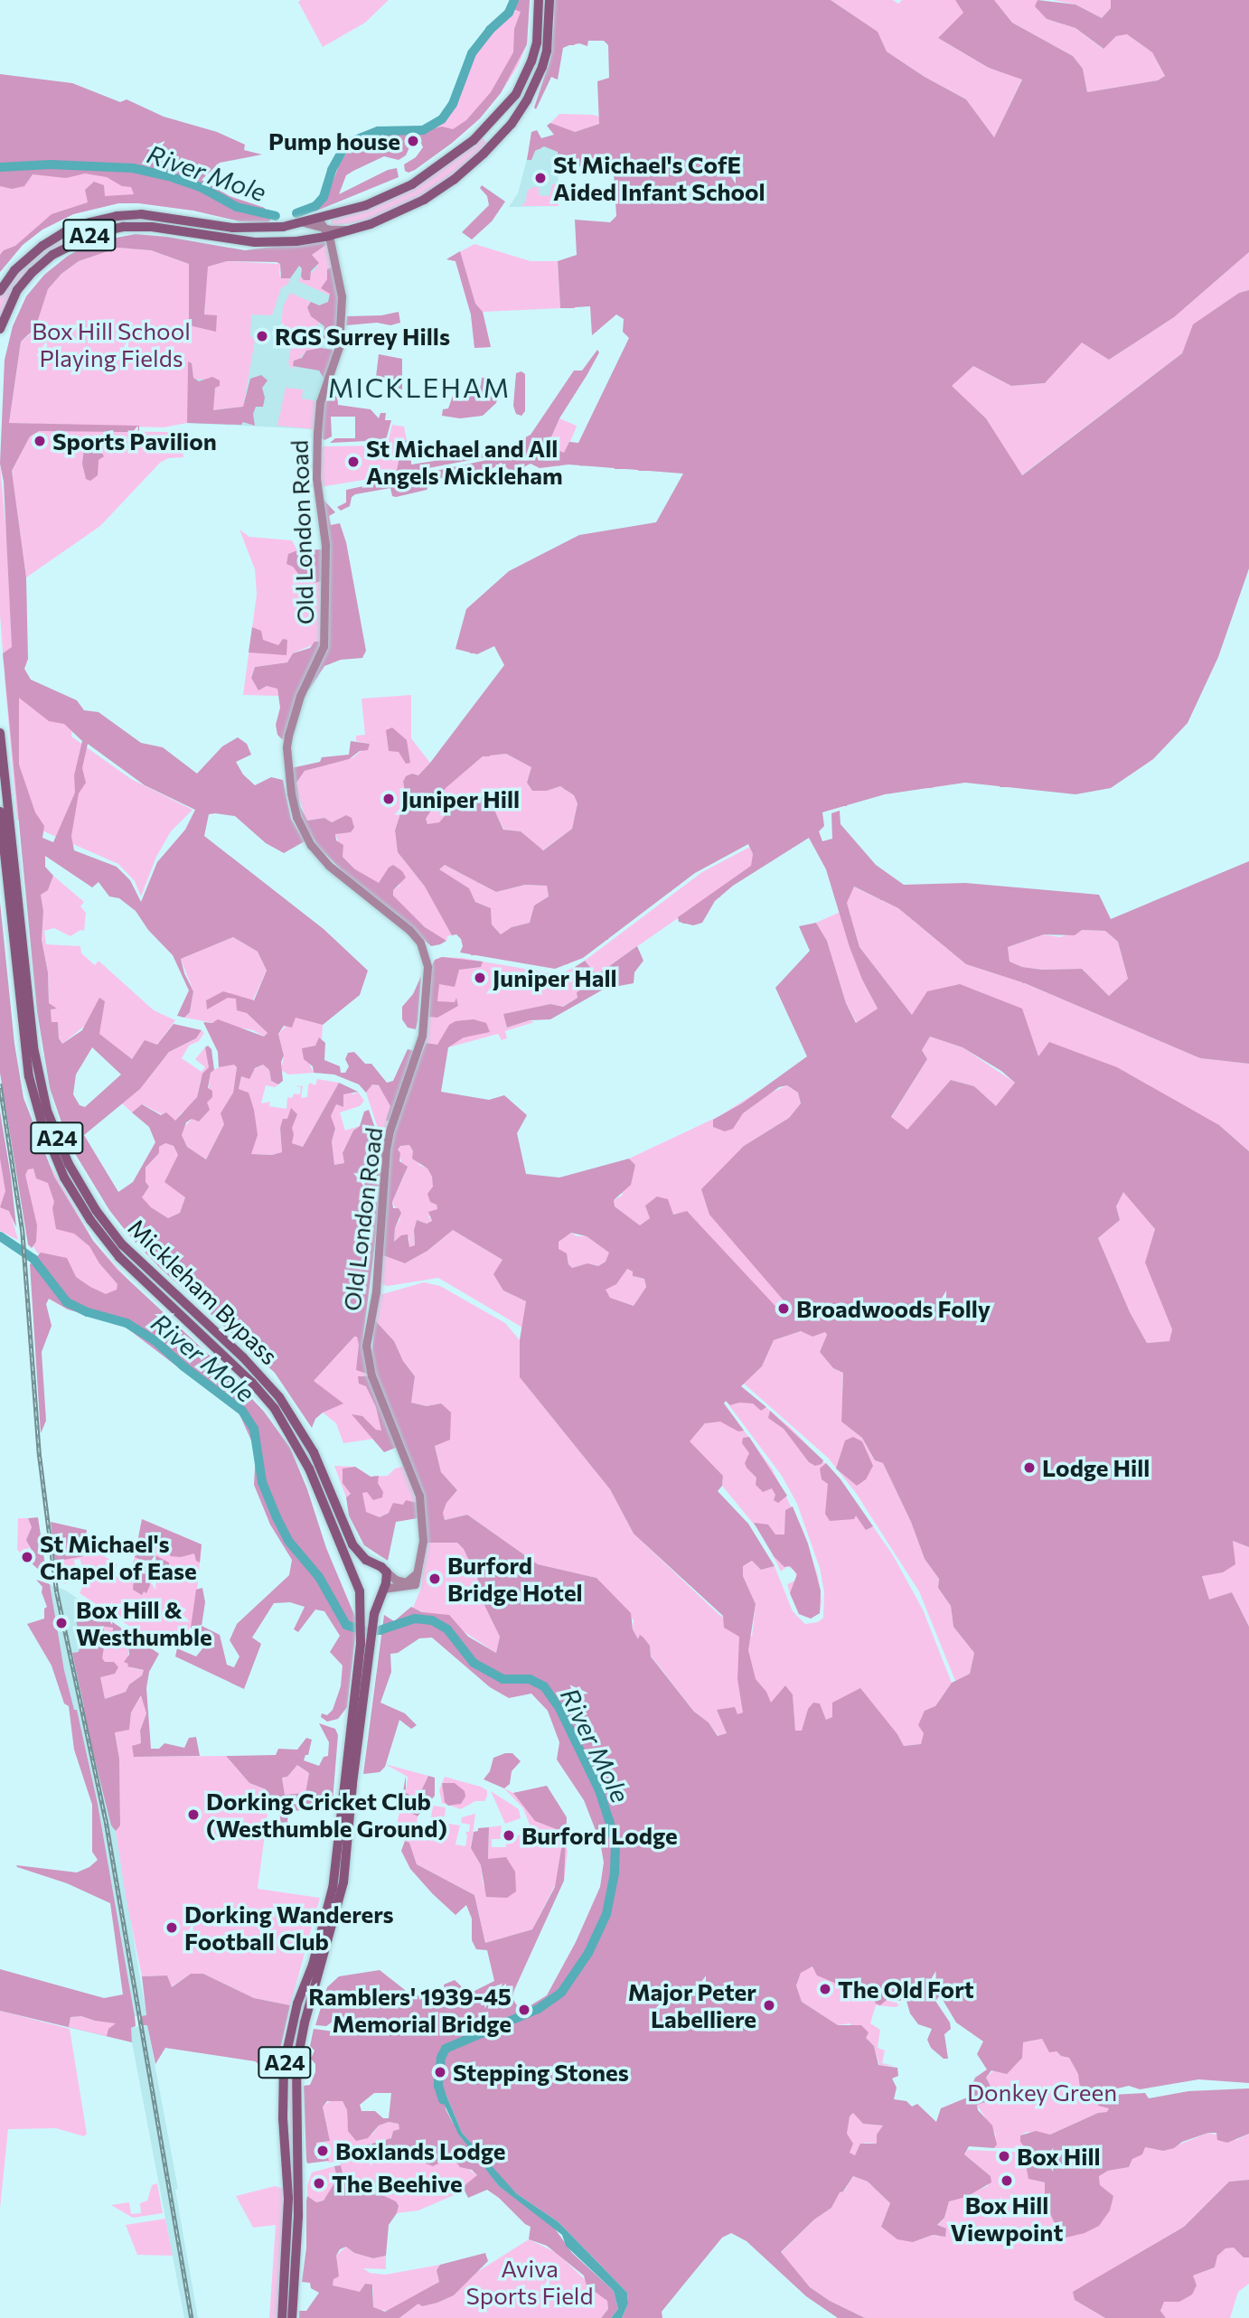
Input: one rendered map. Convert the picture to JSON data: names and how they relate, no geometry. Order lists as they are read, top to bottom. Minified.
{"streets":{"highway":["A24","Mickleham Bypass"],"main road":["Old London Road"]},"crossings":[["A24","Old London Road"],["A24","Mickleham Bypass"]],"districts":["MICKLEHAM"],"water":["River Mole"],"parks":["Box Hill School Playing Fields","Donkey Green","Aviva Sports Field"],"places":["Pump house","St Michael's CofE Aided Infant School","RGS Surrey Hills","Sports Pavilion","St Michael and All Angels Mickleham","Juniper Hill","Juniper Hall","Broadwoods Folly","Lodge Hill","St Michael's Chapel of Ease","Burford Bridge Hotel","Box Hill & Westhumble","Dorking Cricket Club (Westhumble Ground)","Burford Lodge","Dorking Wanderers Football Club","The Old Fort","Major Peter Labelliere","Ramblers' 1939-45 Memorial Bridge","Stepping Stones","Boxlands Lodge","Box Hill","Box Hill Viewpoint","The Beehive"]}
